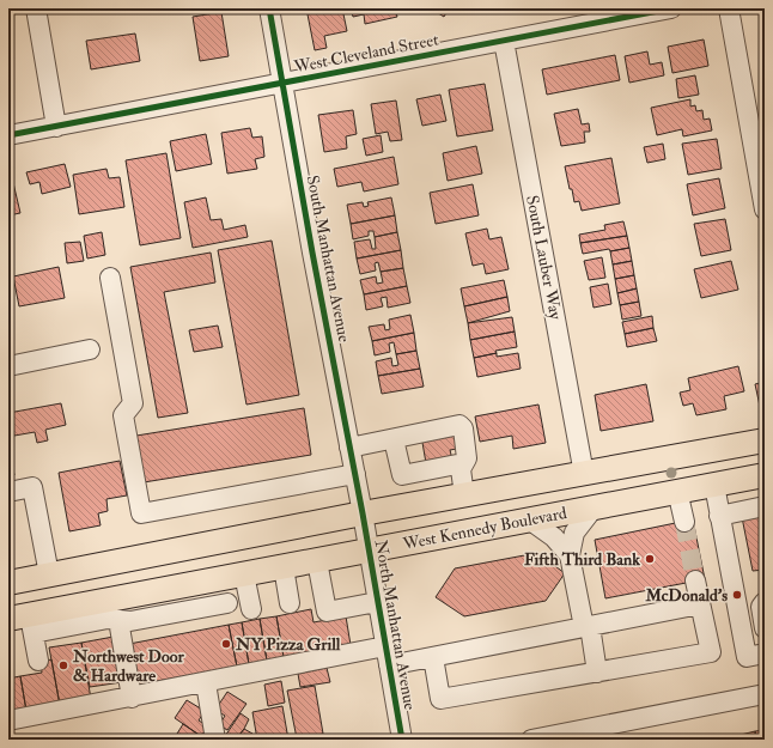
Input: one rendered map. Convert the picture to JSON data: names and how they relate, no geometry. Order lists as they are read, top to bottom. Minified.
{"streets":{"main road":["West Kennedy Boulevard"],"street":["West Cleveland Street","South Lauber Way","South Manhattan Avenue","North Manhattan Avenue"]},"crossings":[["West Cleveland Street","South Lauber Way"],["West Cleveland Street","South Manhattan Avenue"],["South Lauber Way","West Kennedy Boulevard"],["South Manhattan Avenue","West Kennedy Boulevard"],["South Manhattan Avenue","North Manhattan Avenue"],["West Kennedy Boulevard","North Manhattan Avenue"]],"places":["Fifth Third Bank","McDonald's","NY Pizza Grill","Northwest Door & Hardware"]}
